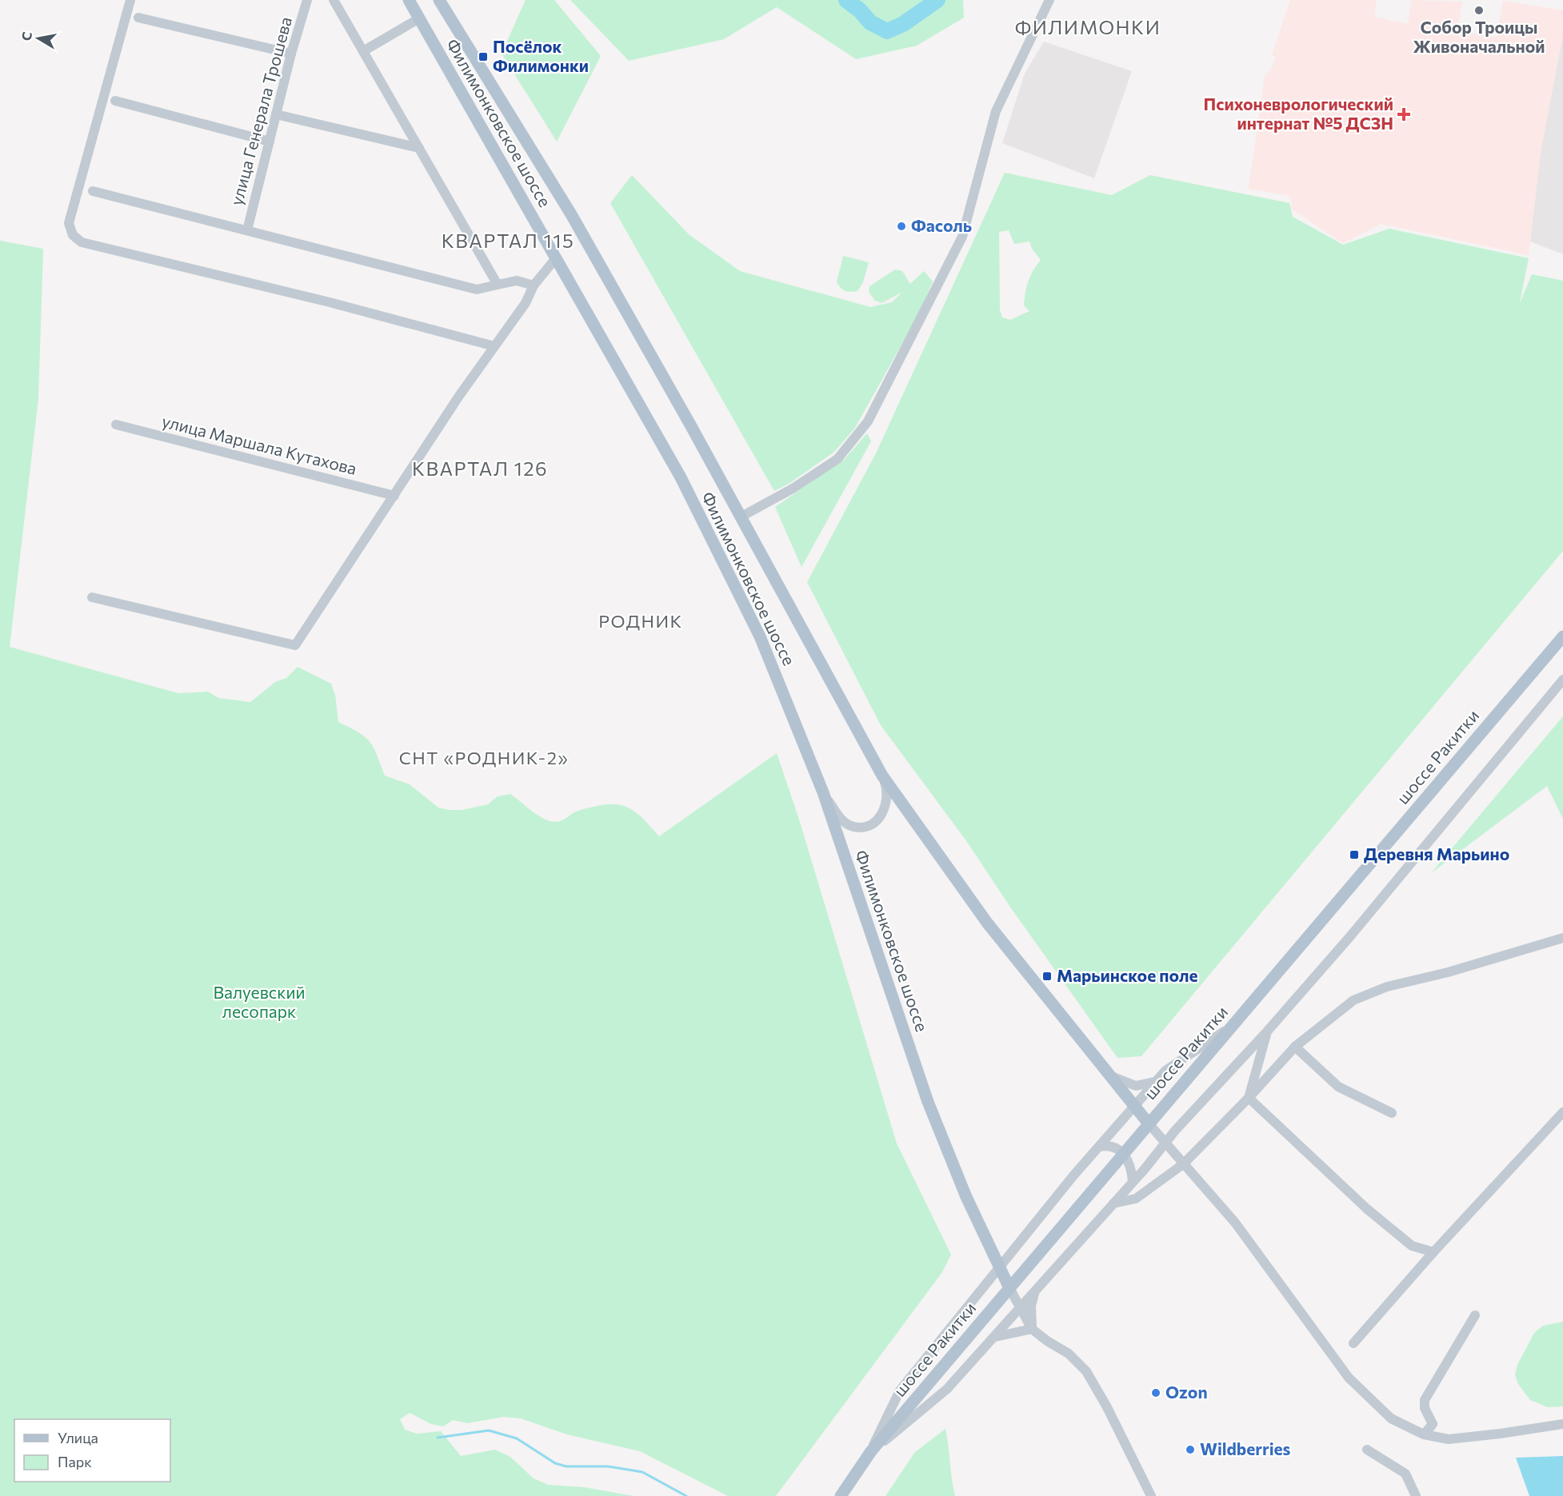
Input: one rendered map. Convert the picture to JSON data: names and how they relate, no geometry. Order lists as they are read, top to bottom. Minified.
{"streets":{"main road":["Филимонковское шоссе","шоссе Ракитки"],"street":["улица Генерала Трошева","улица Маршала Кутахова"]},"crossings":[["Филимонковское шоссе","шоссе Ракитки"]],"districts":["ФИЛИМОНКИ","КВАРТАЛ 115","КВАРТАЛ 126","РОДНИК","СНТ «РОДНИК-2»"],"parks":["Валуевский лесопарк"],"places":{"other":["Собор Троицы Живоначальной","Фасоль","Ozon","Wildberries"],"transit":["Посёлок Филимонки","Деревня Марьино","Марьинское поле"],"health":["Психоневрологический интернат №5 ДСЗН"]},"legend":["Улица","Парк"],"north":"left"}
